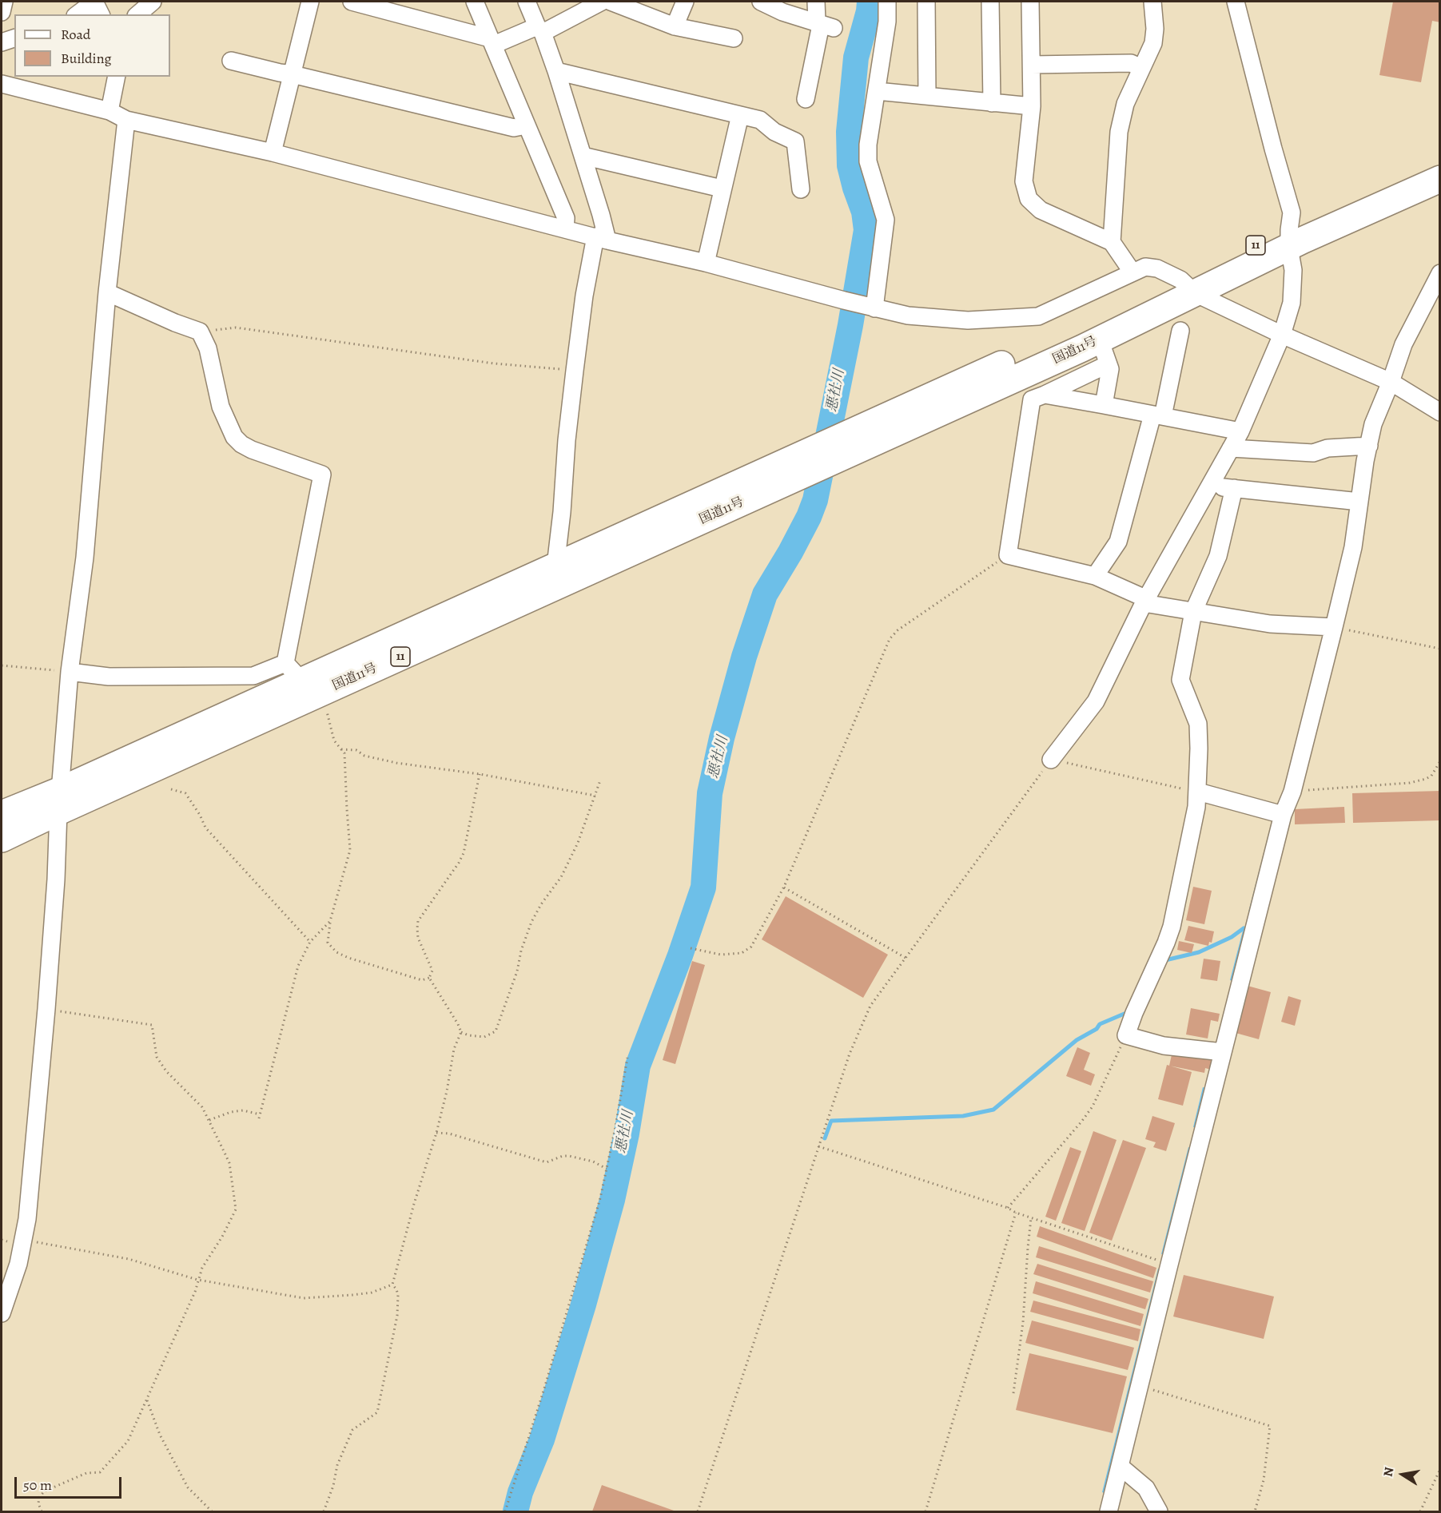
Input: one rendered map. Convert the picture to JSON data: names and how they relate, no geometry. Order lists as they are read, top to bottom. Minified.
{"streets":{"highway":["11","国道11号"]},"water":["悪社川"],"legend":["Road","Building"],"scale_bar":"50 m","north":"left"}
